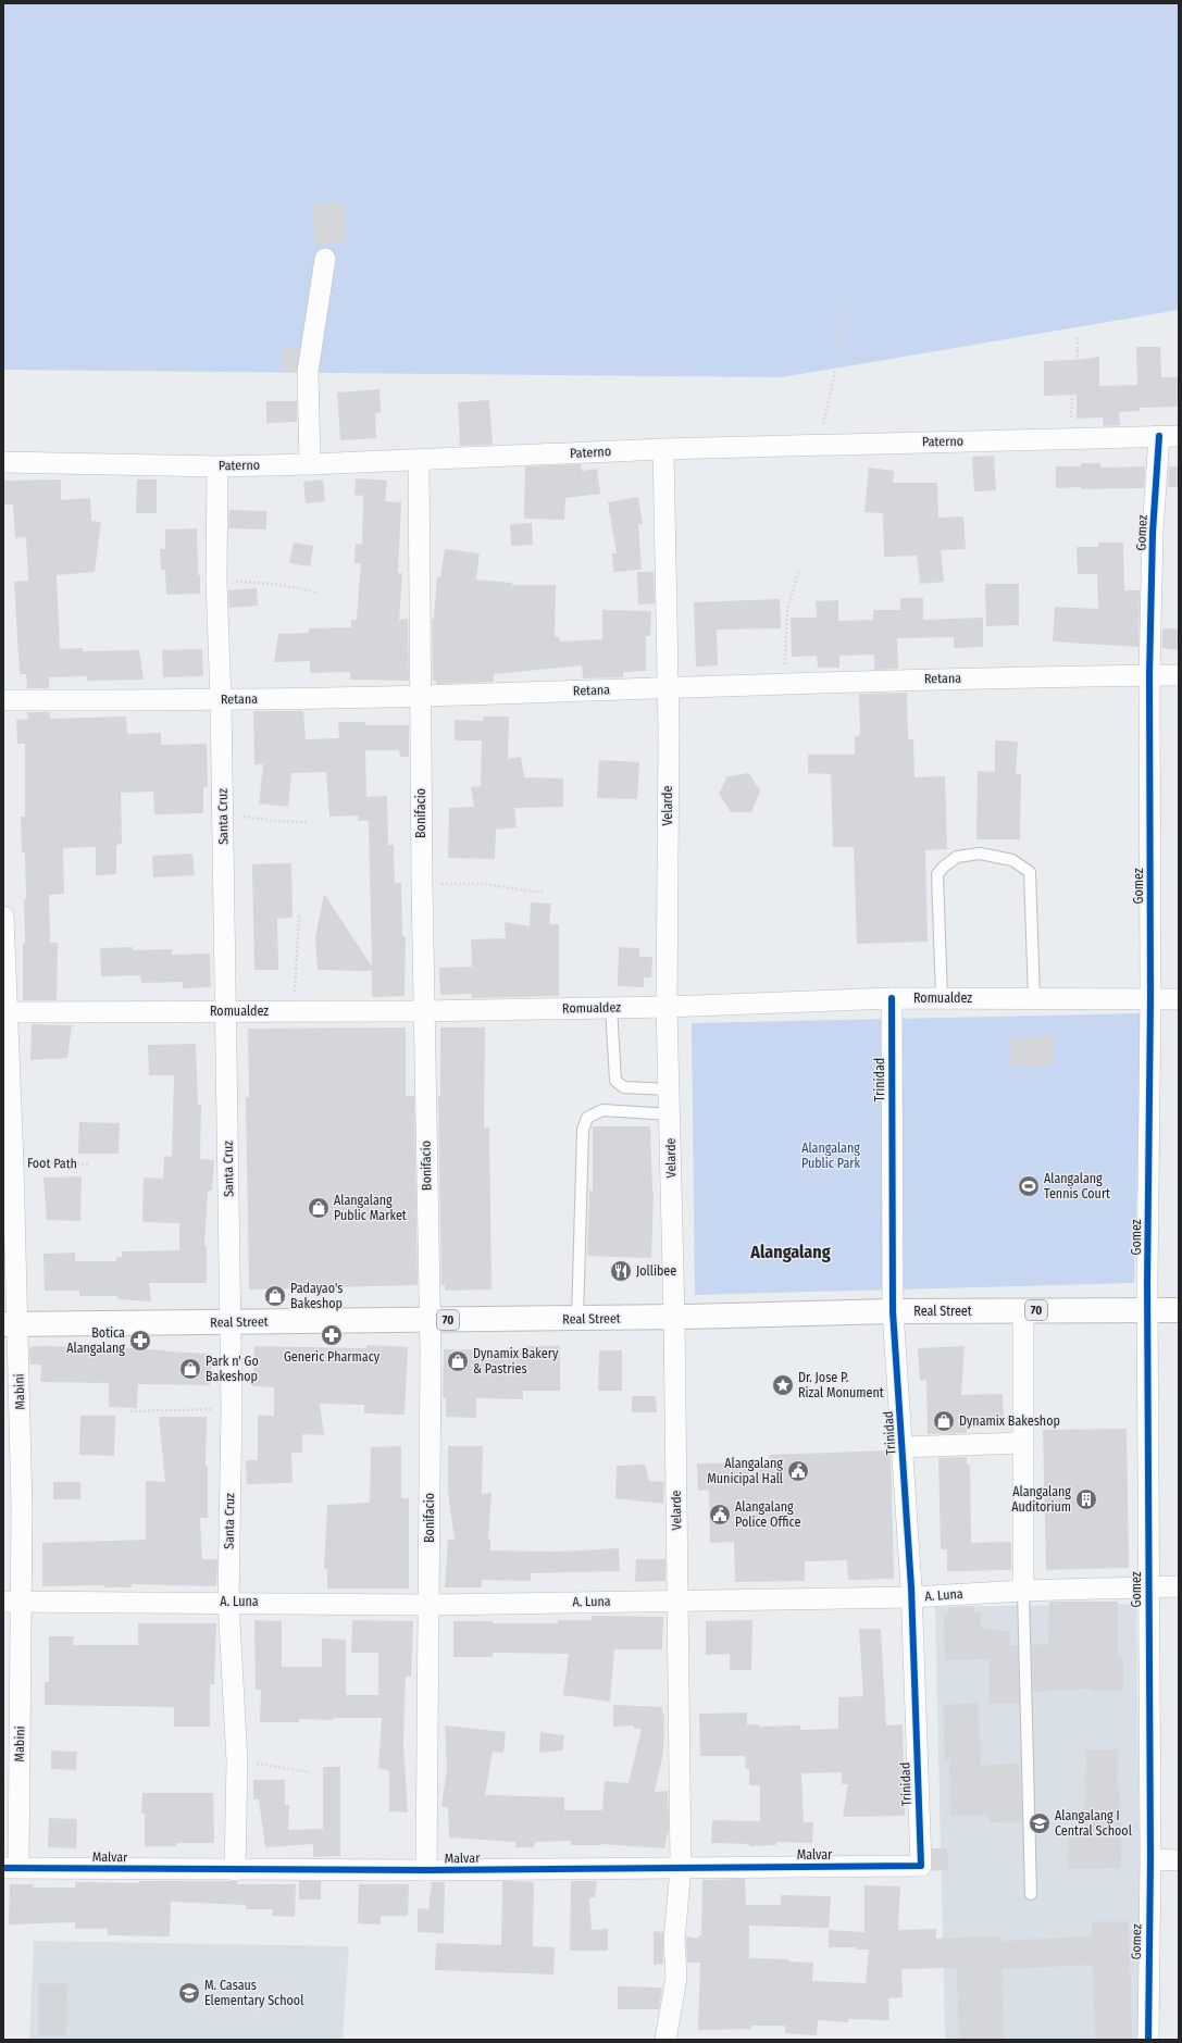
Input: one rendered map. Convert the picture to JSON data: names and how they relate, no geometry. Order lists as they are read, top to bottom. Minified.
{"streets":{"highway":["70","Real Street"],"street":["Paterno","Gomez","Retana","Velarde","Bonifacio","Santa Cruz","Romualdez","Trinidad","Mabini","A. Luna","Malvar"],"path":["Foot Path"]},"crossings":[["Paterno","Gomez"],["Paterno","Velarde"],["Paterno","Bonifacio"],["Paterno","Santa Cruz"],["Gomez","Retana"],["Gomez","Romualdez"],["Gomez","Real Street"],["Gomez","A. Luna"],["Retana","Velarde"],["Retana","Bonifacio"],["Retana","Santa Cruz"],["Velarde","Romualdez"],["Velarde","Real Street"],["Velarde","A. Luna"],["Velarde","Malvar"],["Bonifacio","Romualdez"],["Bonifacio","Real Street"],["Bonifacio","A. Luna"],["Bonifacio","Malvar"],["Santa Cruz","Romualdez"],["Santa Cruz","Real Street"],["Santa Cruz","A. Luna"],["Santa Cruz","Malvar"],["Romualdez","Trinidad"],["Romualdez","Mabini"],["Trinidad","Real Street"],["Trinidad","A. Luna"],["Trinidad","Malvar"],["Foot Path","Mabini"],["Real Street","Mabini"],["Mabini","A. Luna"],["Mabini","Malvar"]],"districts":["Alangalang"],"parks":["Alangalang Public Park"],"places":{"sports":["Alangalang Tennis Court"],"shop":["Alangalang Public Market","Padayao's Bakeshop","Dynamix Bakery & Pastries","Park n' Go Bakeshop","Dynamix Bakeshop"],"restaurant":["Jollibee"],"pharmacy":["Generic Pharmacy","Botica Alangalang"],"place":["Dr. Jose P. Rizal Monument"],"public building":["Alangalang Municipal Hall","Alangalang Police Office"],"building":["Alangalang Auditorium"],"school or university":["Alangalang I Central School","M. Casaus Elementary School"]}}
